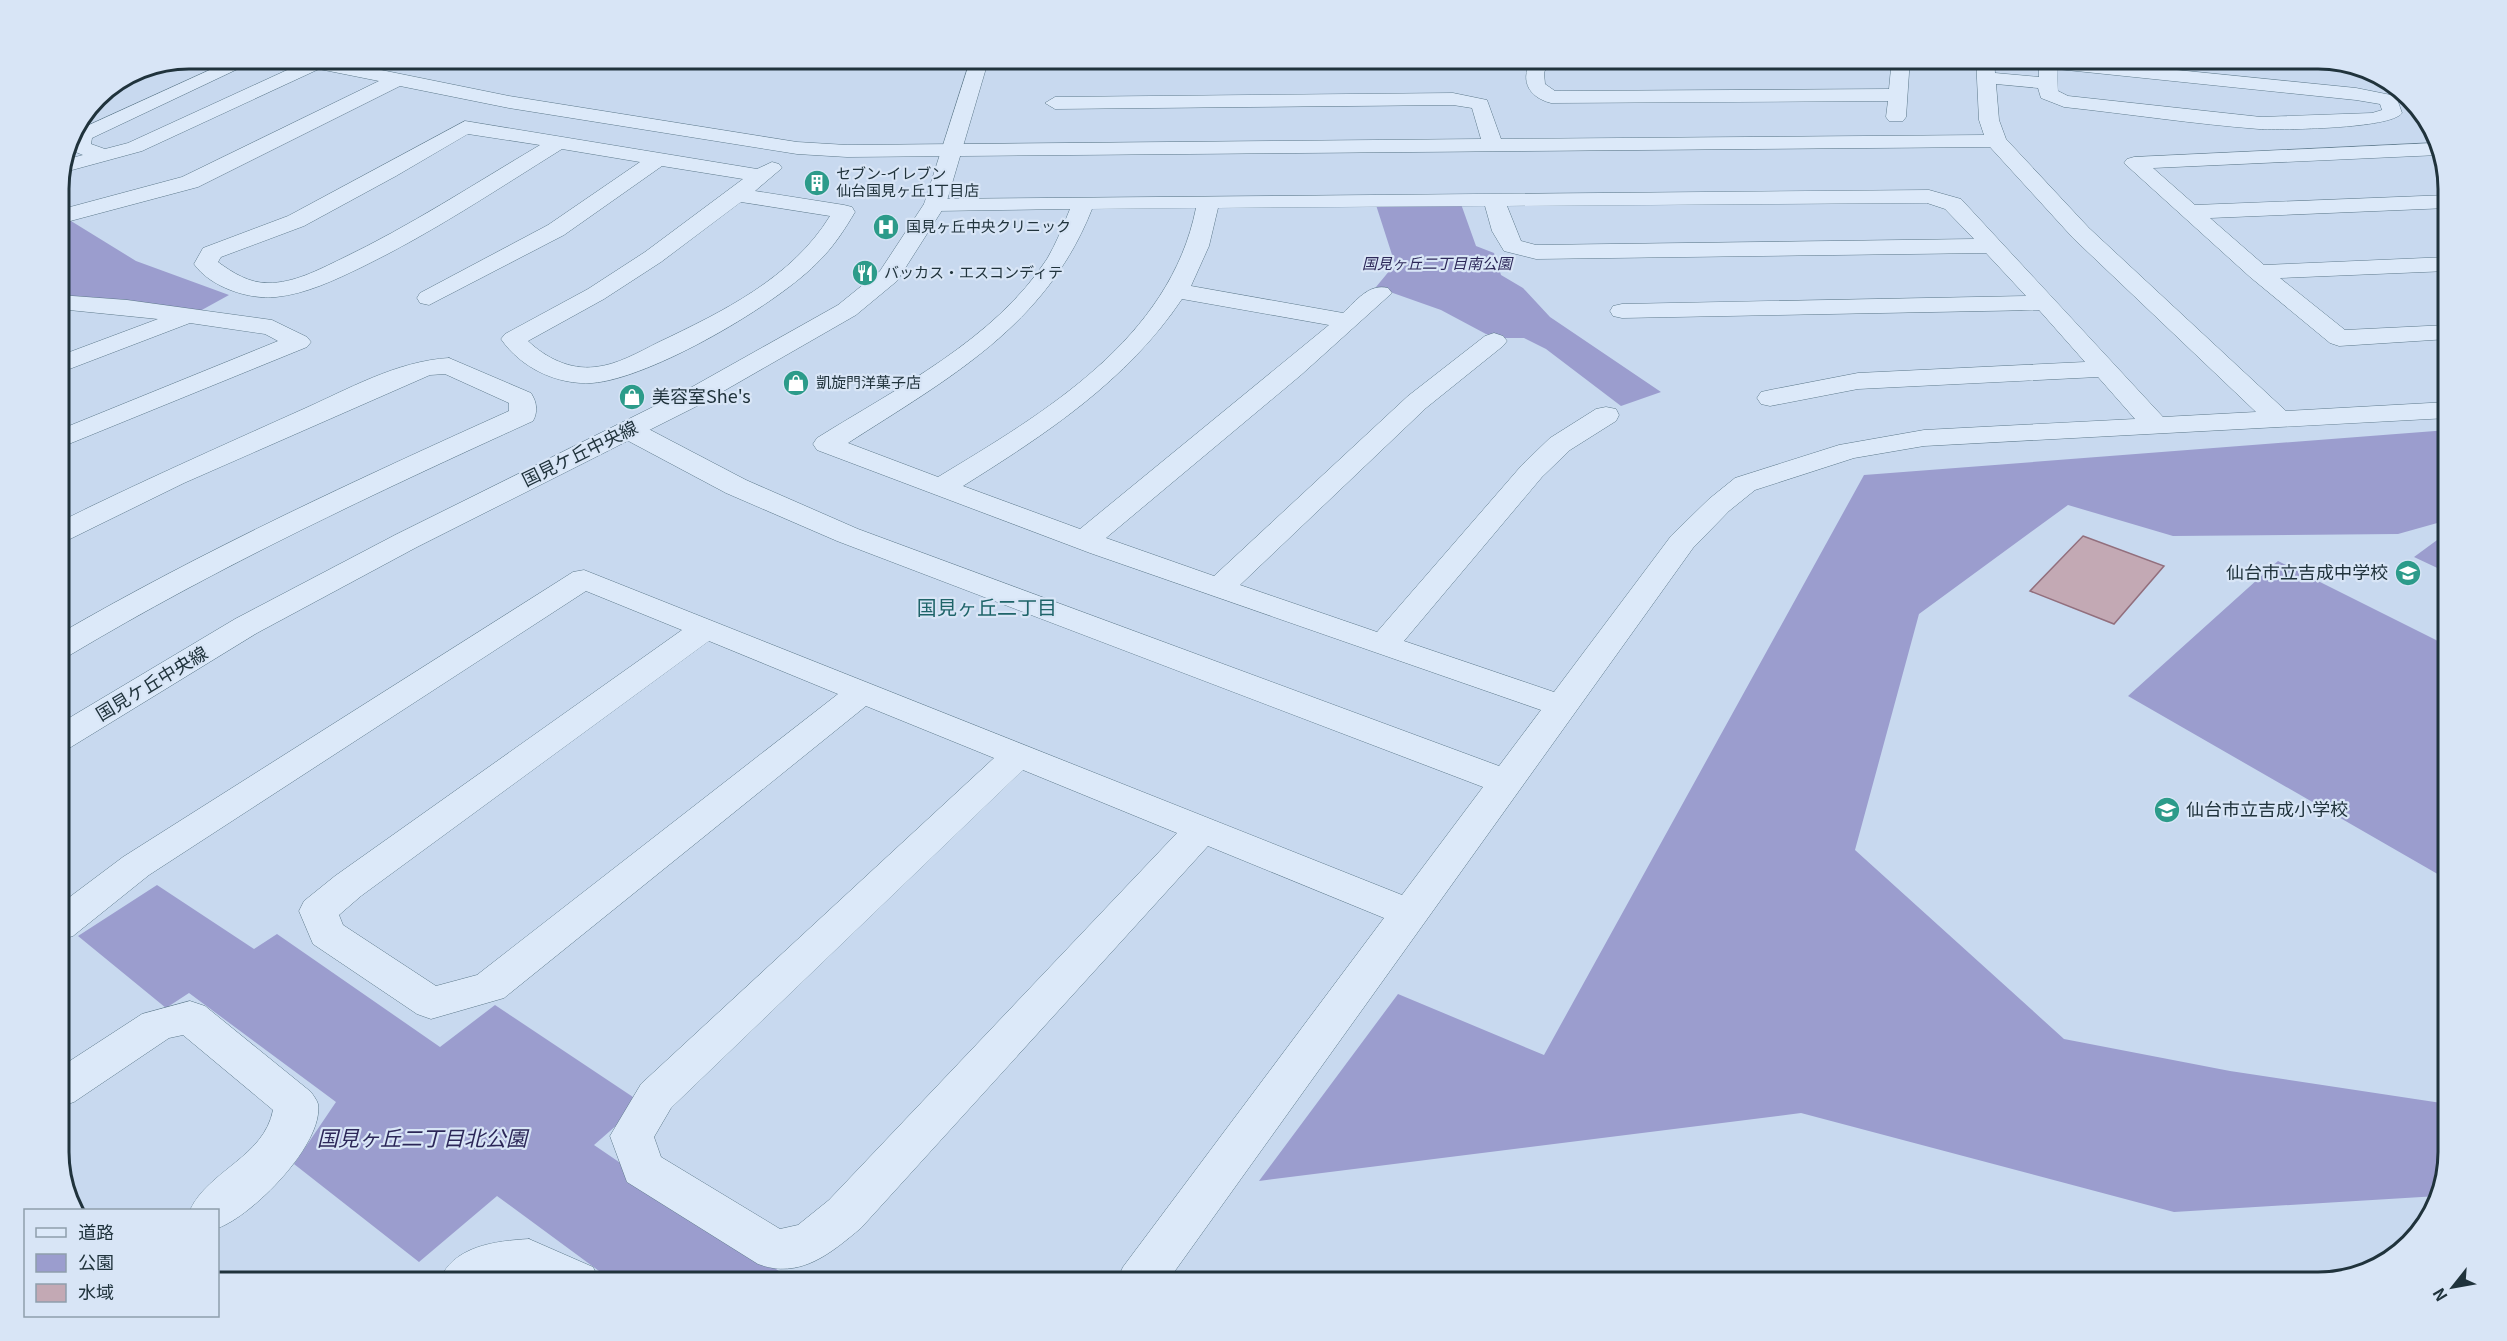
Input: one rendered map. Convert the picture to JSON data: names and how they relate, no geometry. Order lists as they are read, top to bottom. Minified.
{"streets":{"street":["国見ケ丘中央線"]},"districts":["国見ヶ丘二丁目"],"parks":["国見ヶ丘二丁目南公園","国見ヶ丘二丁目北公園"],"places":{"building":["セブン-イレブン 仙台国見ヶ丘1丁目店"],"hospital":["国見ヶ丘中央クリニック"],"restaurant":["バッカス・エスコンディテ"],"shop":["凱旋門洋菓子店","美容室She's"],"school or university":["仙台市立吉成中学校","仙台市立吉成小学校"]},"legend":["道路","公園","水域"],"north":"bottom left"}
